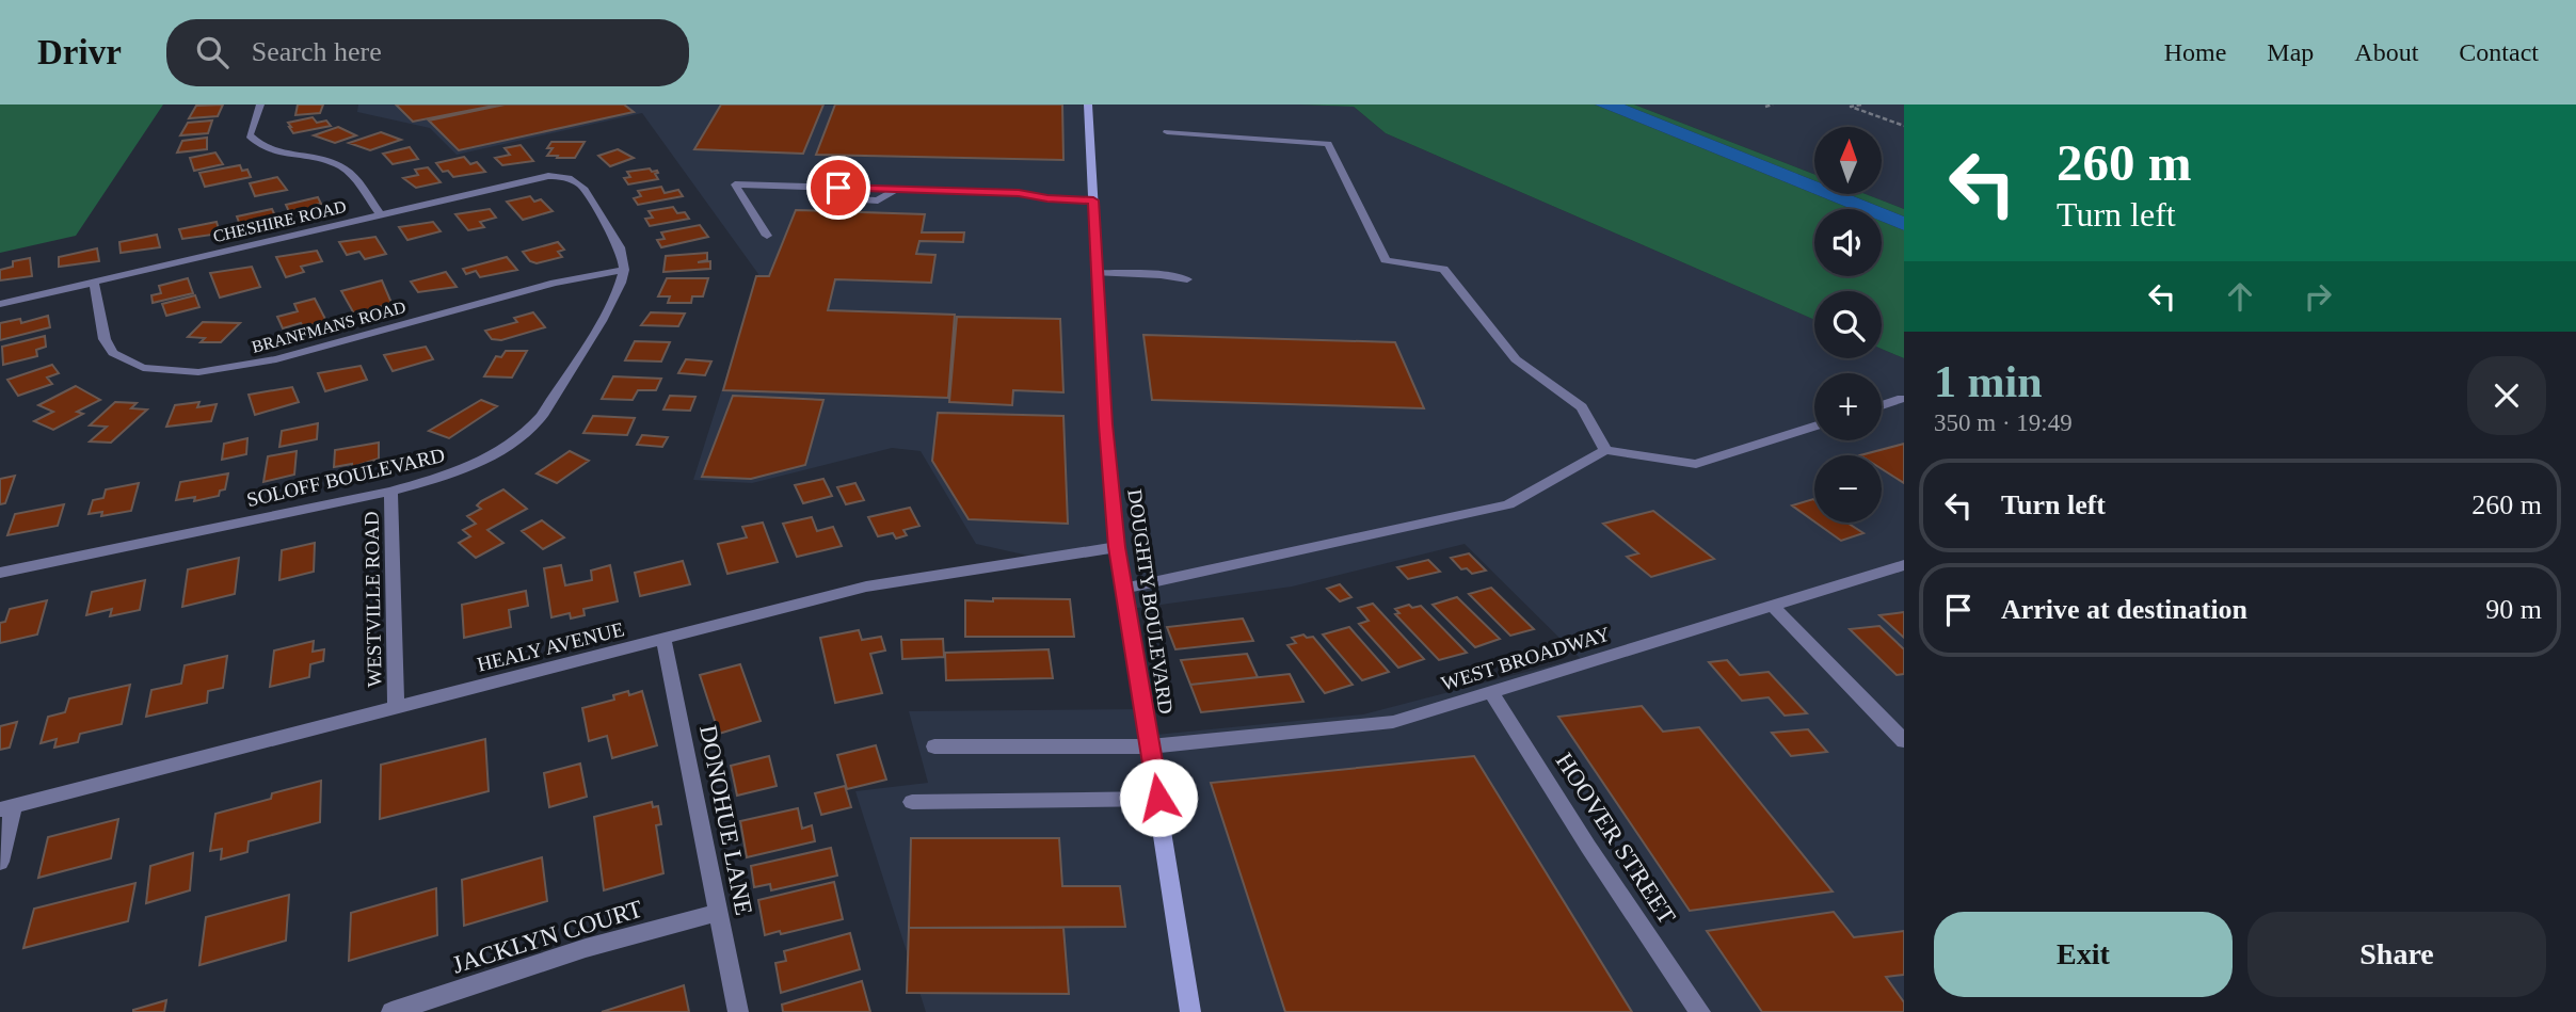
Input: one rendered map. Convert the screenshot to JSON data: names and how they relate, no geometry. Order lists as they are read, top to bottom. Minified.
{"streets":{"main road":["DOUGHTY BOULEVARD"],"street":["CHESHIRE ROAD","BRANFMANS ROAD","SOLOFF BOULEVARD","WESTVILLE ROAD","HEALY AVENUE","WEST BROADWAY","DONOHUE LANE","HOOVER STREET","JACKLYN COURT"]},"crossings":[["CHESHIRE ROAD","BRANFMANS ROAD"],["CHESHIRE ROAD","SOLOFF BOULEVARD"],["BRANFMANS ROAD","SOLOFF BOULEVARD"],["SOLOFF BOULEVARD","WESTVILLE ROAD"],["WESTVILLE ROAD","HEALY AVENUE"],["DOUGHTY BOULEVARD","HEALY AVENUE"],["DOUGHTY BOULEVARD","WEST BROADWAY"],["HEALY AVENUE","DONOHUE LANE"],["WEST BROADWAY","HOOVER STREET"],["DONOHUE LANE","JACKLYN COURT"]],"north":"top","page":{"header":"Drivr","search":"Search here","nav":["Home","Map","About","Contact"],"turn":["260 m","Turn left"],"map_buttons":["+","−"],"heading":["1 min","350 m · 19:49"],"list":[{"name":"Turn left","value":"260 m"},{"name":"Arrive at destination","value":"90 m"}],"buttons":["Exit","Share"]}}
